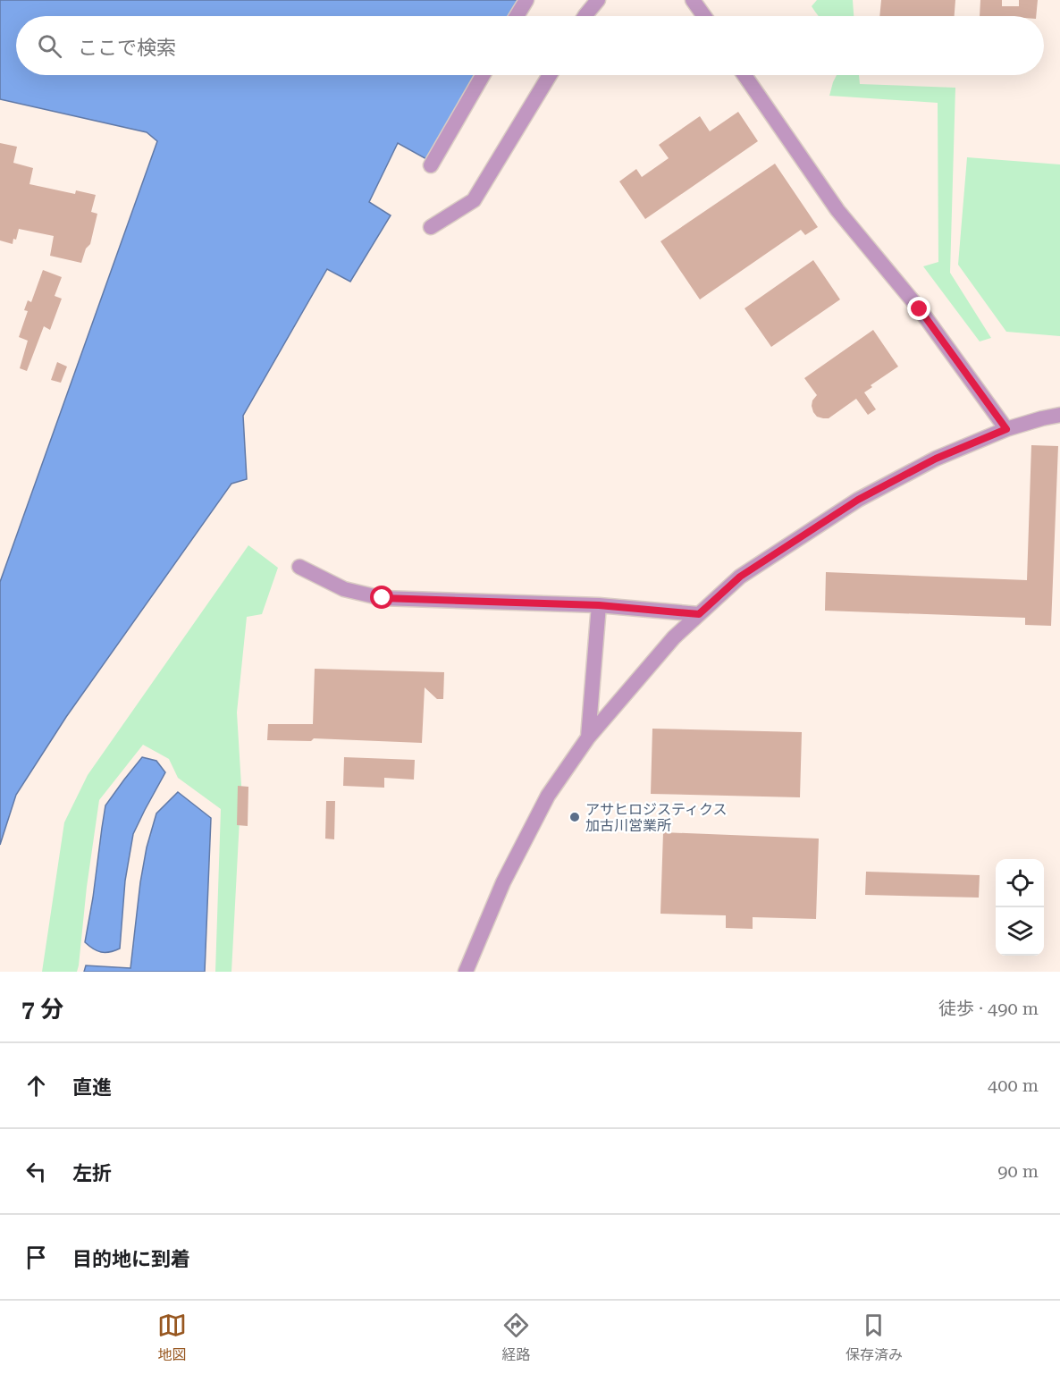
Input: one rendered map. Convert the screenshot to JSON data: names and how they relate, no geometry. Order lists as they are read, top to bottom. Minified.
{"places":["アサヒロジスティクス 加古川営業所"],"page":{"search":"ここで検索","heading":["7 分","徒歩 · 490 m"],"list":[["直進","400 m"],["左折","90 m"],"目的地に到着"],"nav":["地図","経路","保存済み"]}}
